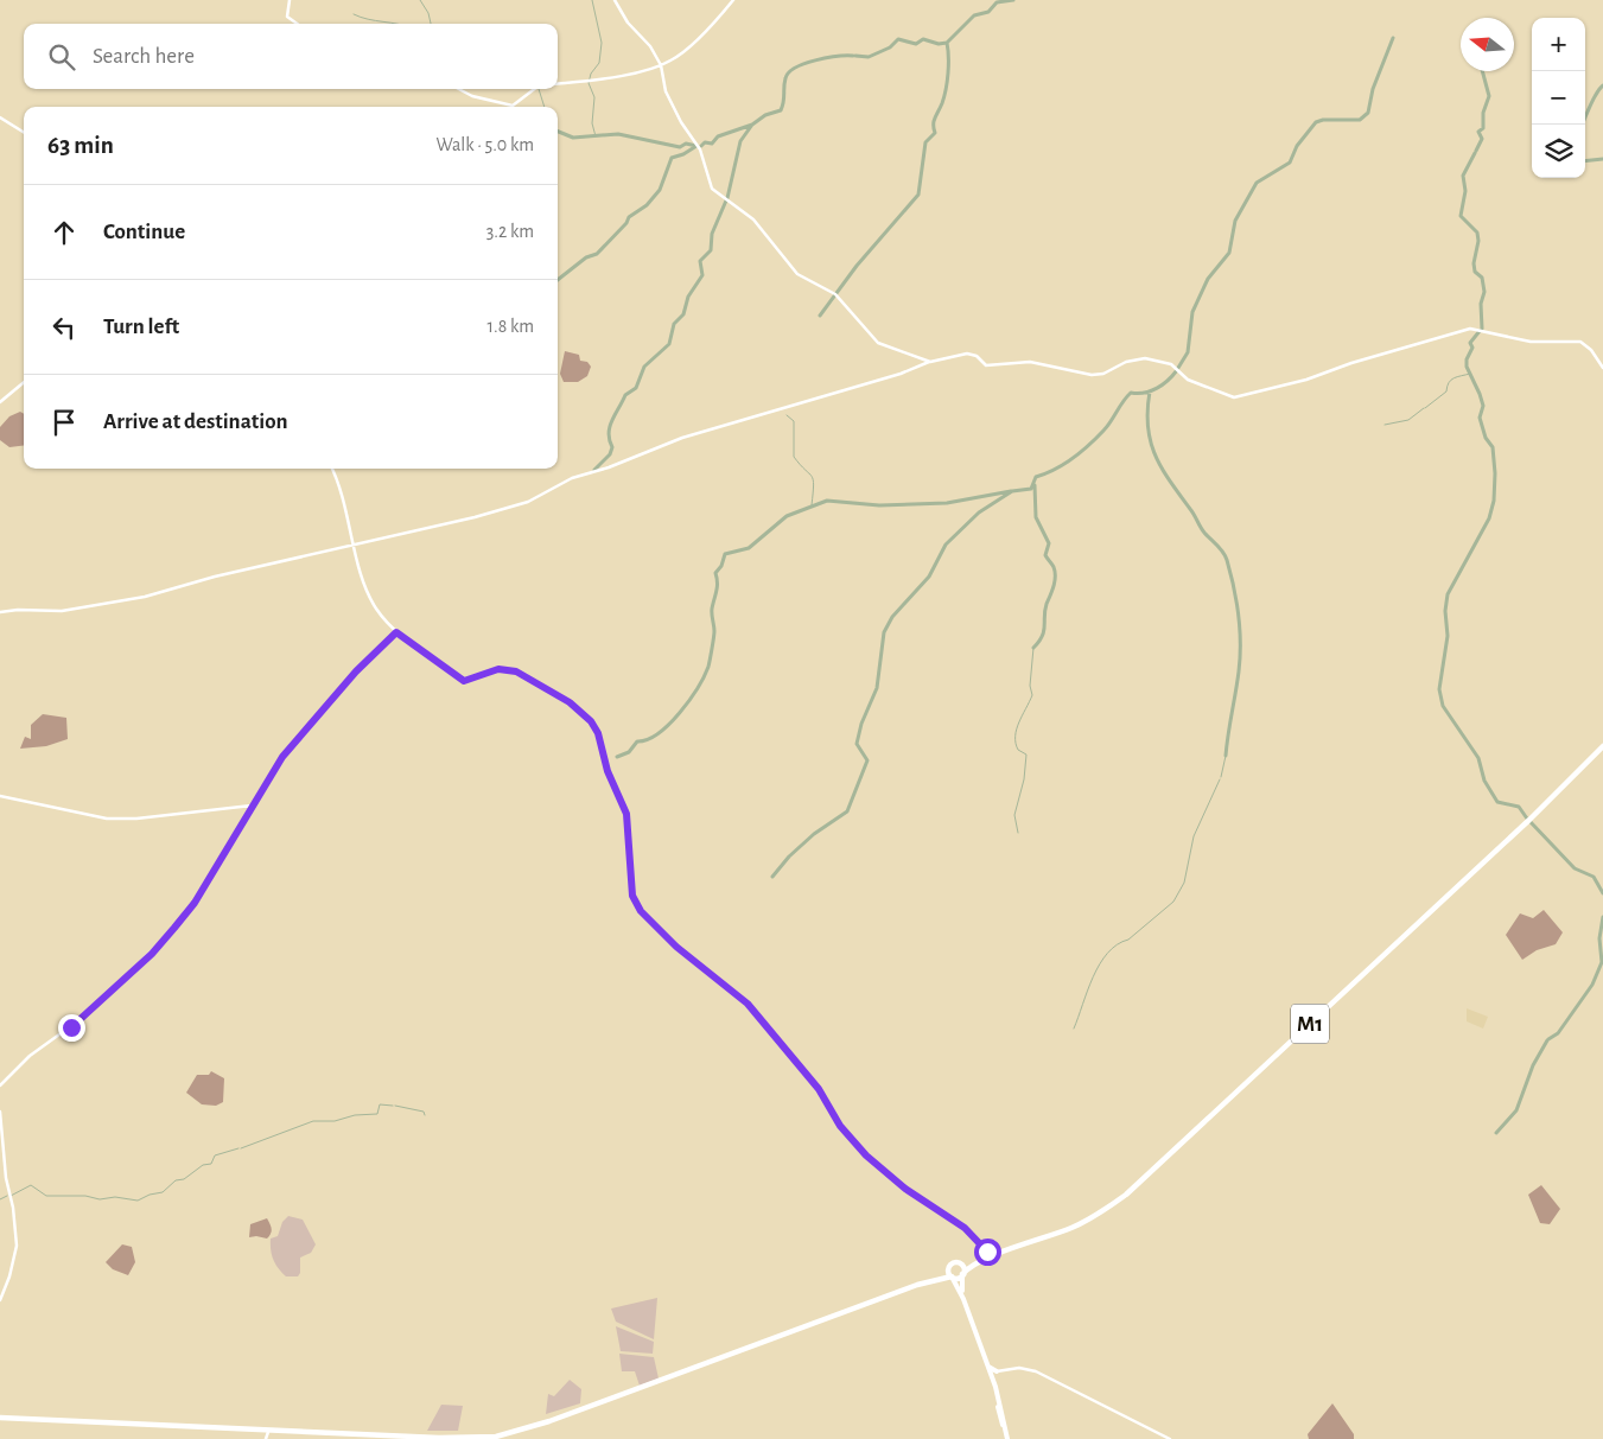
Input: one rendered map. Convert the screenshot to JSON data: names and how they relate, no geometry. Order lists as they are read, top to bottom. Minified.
{"streets":{"highway":["M1"]},"north":"left","page":{"map_buttons":["+","−"],"search":"Search here","heading":["63 min","Walk · 5.0 km"],"list":[["Continue","3.2 km"],["Turn left","1.8 km"],"Arrive at destination"]}}
